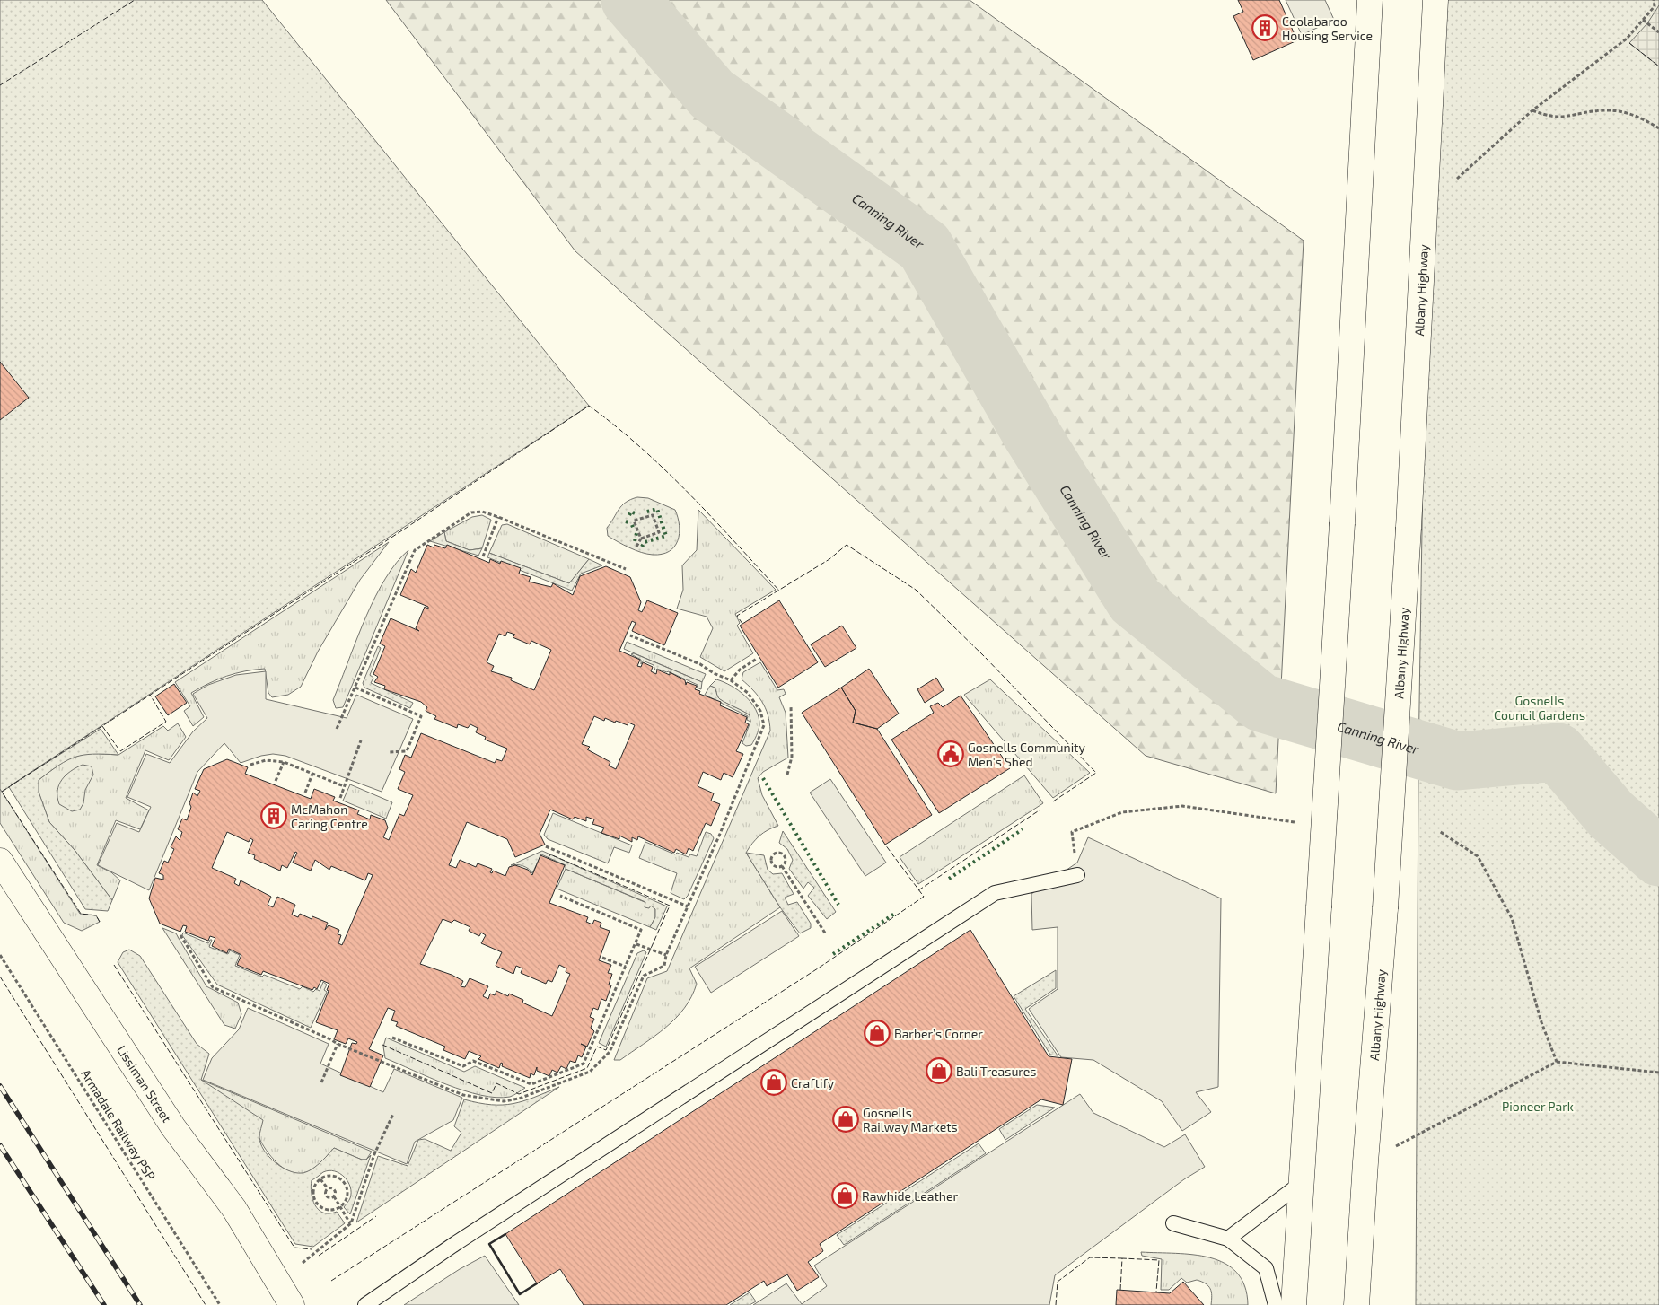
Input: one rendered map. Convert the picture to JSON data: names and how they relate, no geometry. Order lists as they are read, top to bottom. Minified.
{"streets":{"main road":["Albany Highway","Lissiman Street"],"path":["Armadale Railway PSP"]},"water":["Canning River"],"parks":["Gosnells Council Gardens","Pioneer Park"],"places":{"building":["Coolabaroo Housing Service","McMahon Caring Centre"],"public building":["Gosnells Community Men's Shed"],"shop":["Barber’s Corner","Bali Treasures","Craftify","Gosnells Railway Markets","Rawhide Leather"]}}
